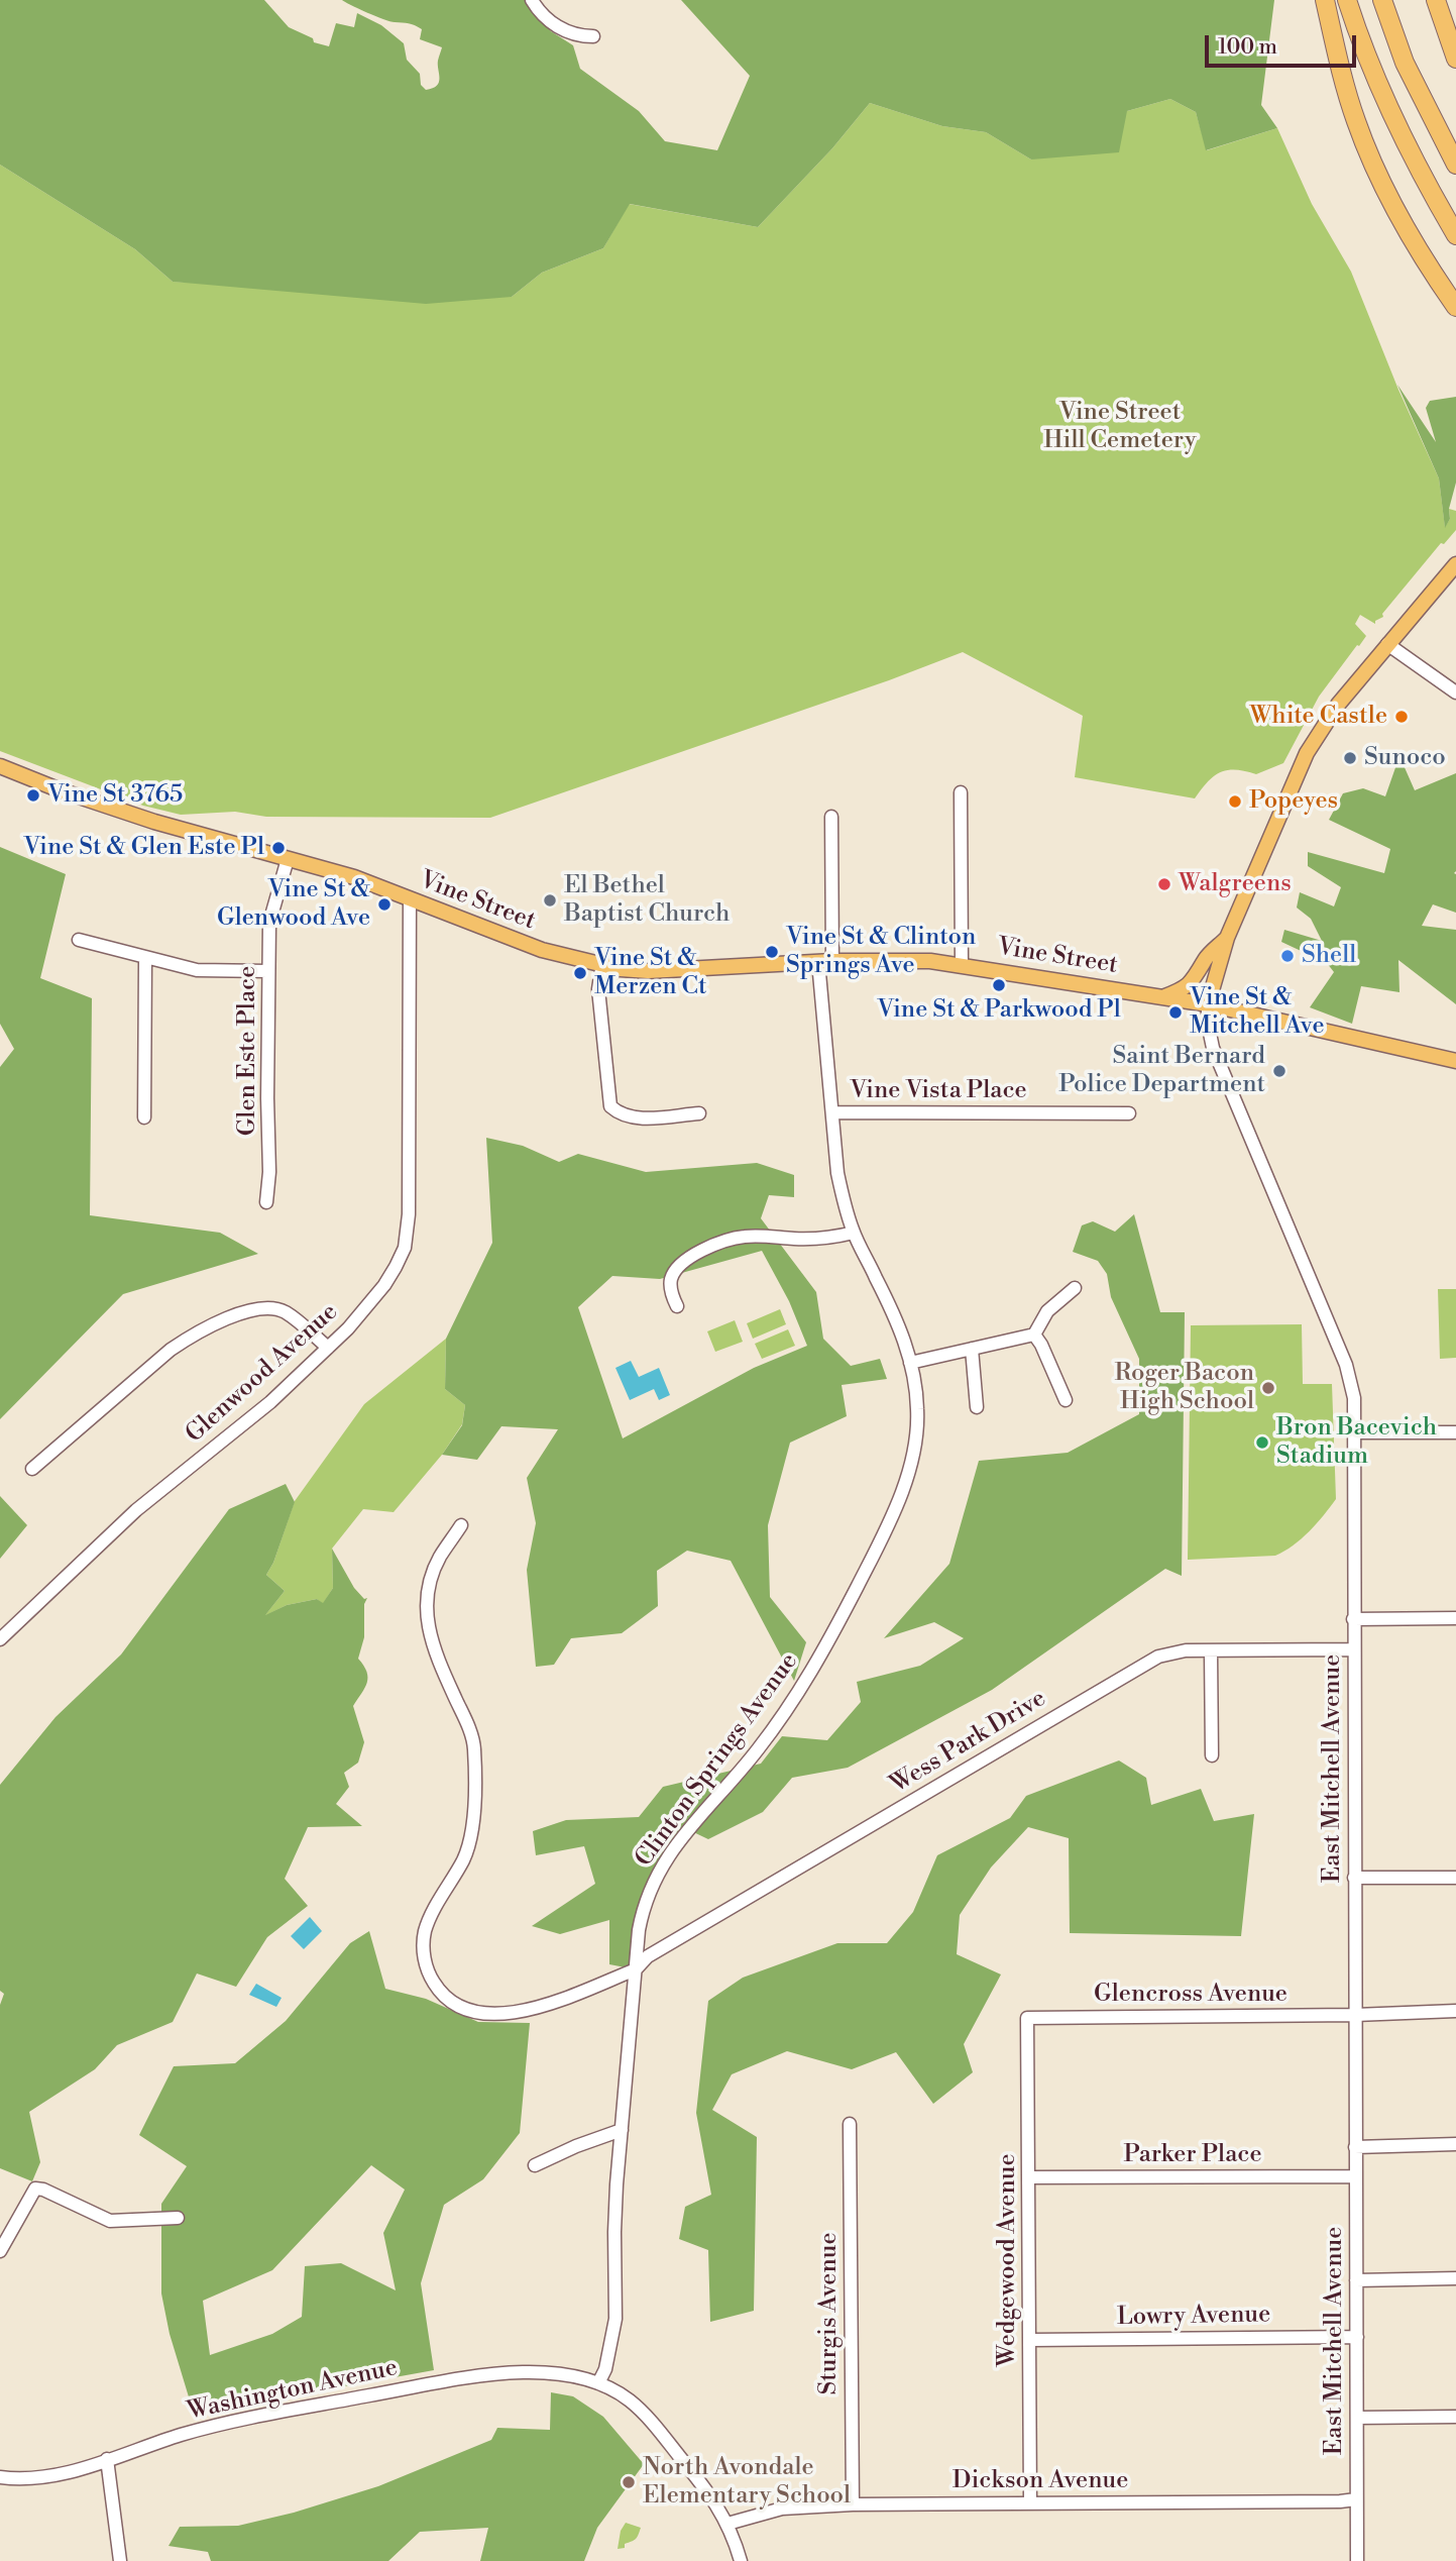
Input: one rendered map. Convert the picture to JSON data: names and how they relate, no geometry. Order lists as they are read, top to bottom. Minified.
{"streets":{"main road":["Vine Street"],"street":["Glen Este Place","Vine Vista Place","Glenwood Avenue","Wess Park Drive","Clinton Springs Avenue","East Mitchell Avenue","Glencross Avenue","Parker Place","Wedgewood Avenue","Sturgis Avenue","Lowry Avenue","Washington Avenue","Dickson Avenue"]},"crossings":[["Vine Street","Glen Este Place"],["Vine Street","Glenwood Avenue"],["Vine Street","Clinton Springs Avenue"],["Vine Street","East Mitchell Avenue"],["Vine Vista Place","Clinton Springs Avenue"],["Wess Park Drive","Clinton Springs Avenue"],["Wess Park Drive","East Mitchell Avenue"],["Clinton Springs Avenue","Washington Avenue"],["East Mitchell Avenue","Glencross Avenue"],["East Mitchell Avenue","Parker Place"],["East Mitchell Avenue","Lowry Avenue"],["East Mitchell Avenue","Dickson Avenue"],["Glencross Avenue","Wedgewood Avenue"],["Parker Place","Wedgewood Avenue"],["Wedgewood Avenue","Lowry Avenue"],["Wedgewood Avenue","Dickson Avenue"],["Sturgis Avenue","Dickson Avenue"]],"parks":["Vine Street Hill Cemetery"],"places":["White Castle","Sunoco","Vine St 3765","Popeyes","Vine St & Glen Este Pl","Walgreens","El Bethel Baptist Church","Vine St & Glenwood Ave","Vine St & Clinton Springs Ave","Shell","Vine St & Merzen Ct","Vine St & Parkwood Pl","Vine St & Mitchell Ave","Saint Bernard Police Department","Roger Bacon High School","Bron Bacevich Stadium","North Avondale Elementary School"],"scale_bar":"100 m"}
